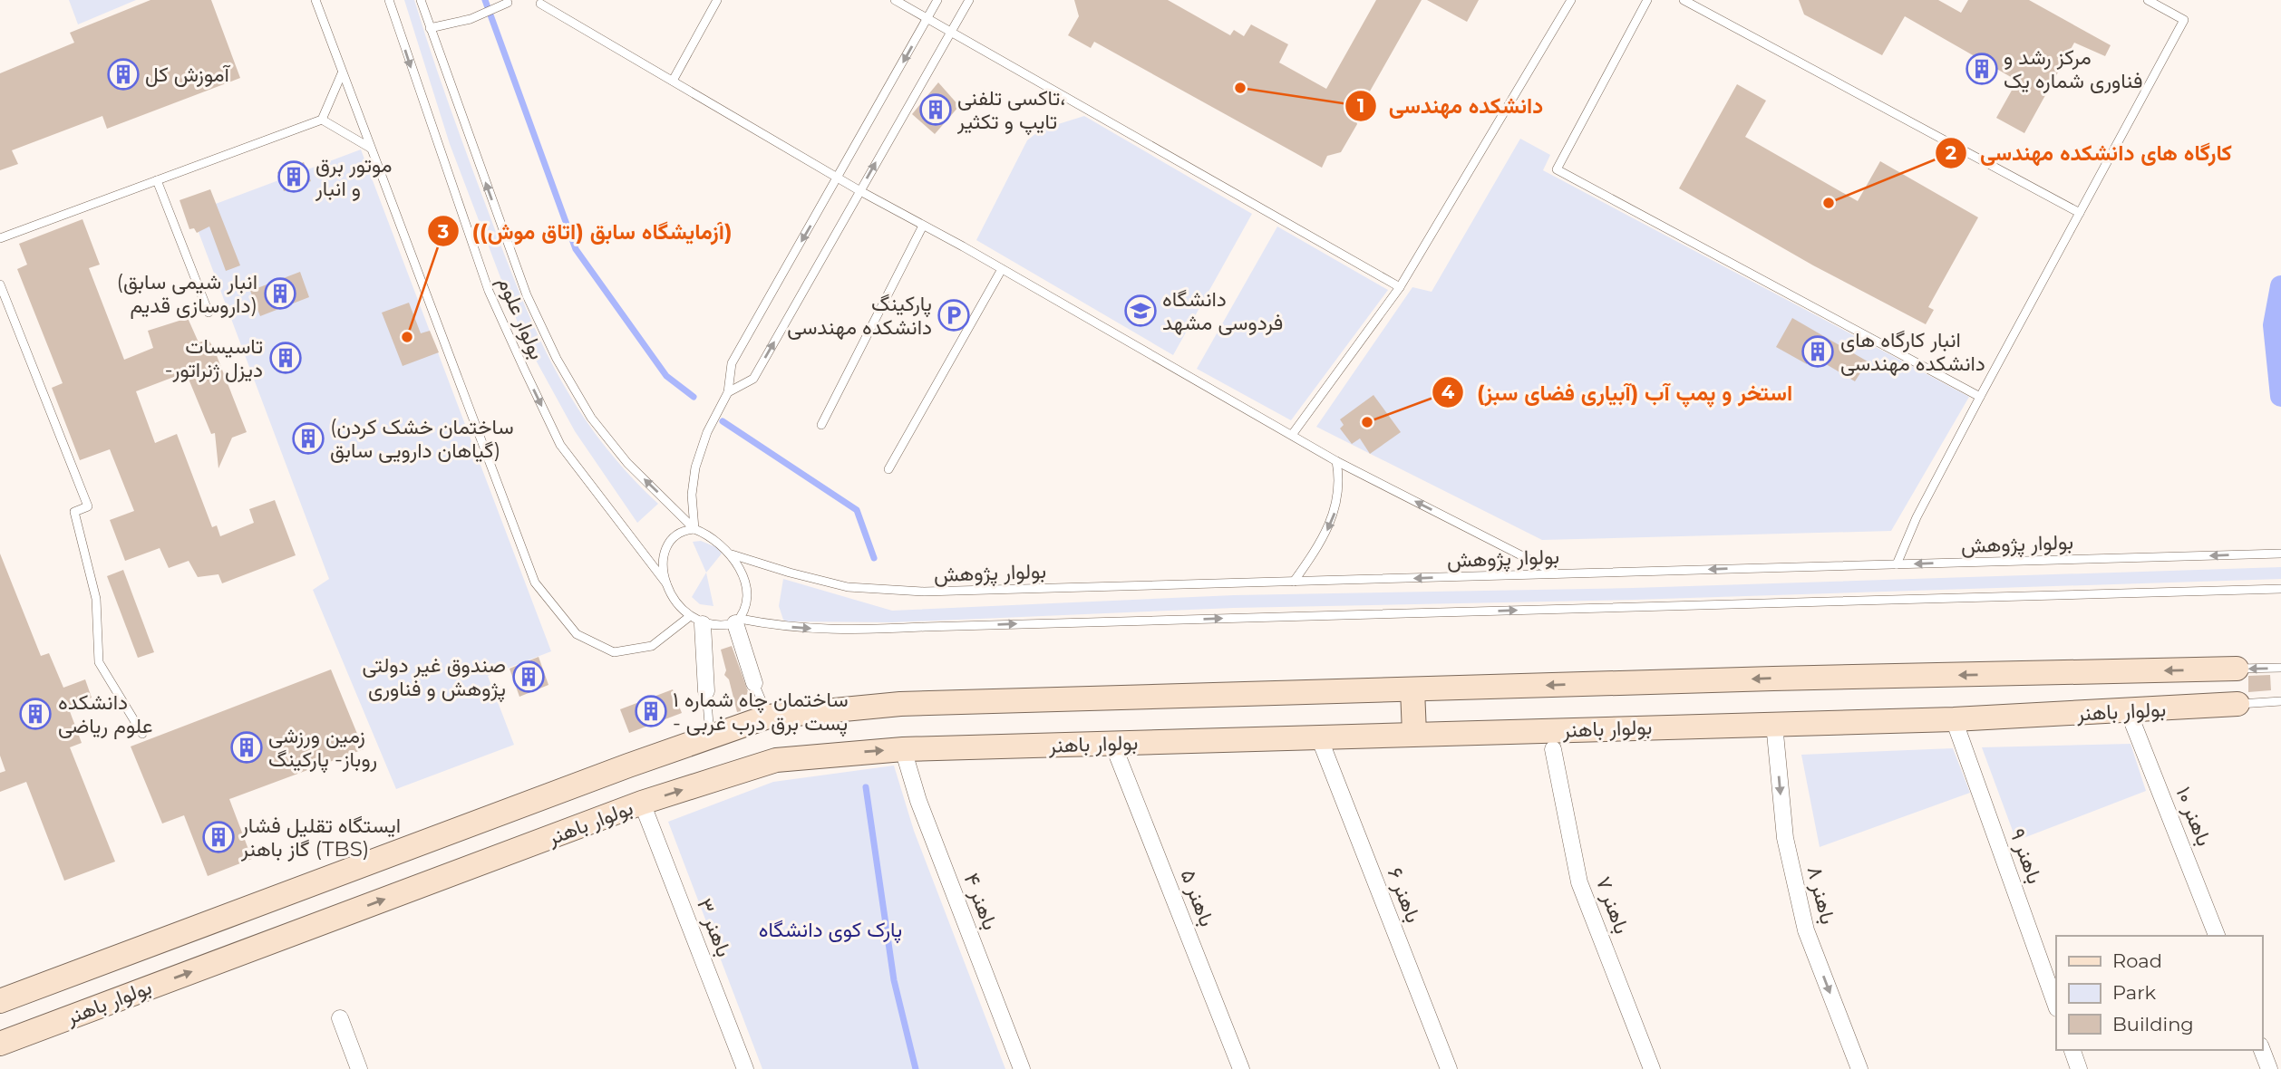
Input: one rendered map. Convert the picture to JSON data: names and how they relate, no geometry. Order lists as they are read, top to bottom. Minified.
{"streets":{"street":["بولوار باهنر","باهنر ۱۰","باهنر ۹","باهنر ۶","باهنر ۸","باهنر ۵","باهنر ۴","باهنر ۷","باهنر ۳"],"lane":["بولوار علوم","بولوار پژوهش"]},"crossings":[["بولوار علوم","بولوار پژوهش"],["بولوار باهنر","باهنر ۱۰"],["بولوار باهنر","باهنر ۹"],["بولوار باهنر","باهنر ۶"],["بولوار باهنر","باهنر ۸"],["بولوار باهنر","باهنر ۵"],["بولوار باهنر","باهنر ۴"],["بولوار باهنر","باهنر ۳"]],"one_way":["باهنر ۸"],"parks":["پارک کوی دانشگاه"],"places":{"building":["مرکز رشد و فناوری شماره یک","آموزش کل","تاکسی تلفنی، تایپ و تکثیر","موتور برق و انبار","(انبار شیمی سابق داروسازی قدیم)","انبار کارگاه های دانشکده مهندسی","تاسیسات -دیزل ژنراتور","(ساختمان خشک کردن گیاهان دارویی سابق)","صندوق غیر دولتی پژوهش و فناوری","ساختمان چاه شماره ۱ - پست برق درب غربی","دانشکده علوم ریاضی","زمین ورزشی روباز- پارکینگ","ایستگاه تقلیل فشار گاز باهنر (TBS)"],"other":["دانشکده مهندسی","کارگاه های دانشکده مهندسی","(آزمایشگاه سابق (اتاق موش))","استخر و پمپ آب (آبیاری فضای سبز)"],"school or university":["دانشگاه فردوسی مشهد"],"parking":["پارکینگ دانشکده مهندسی"]},"legend":["Road","Park","Building"]}
